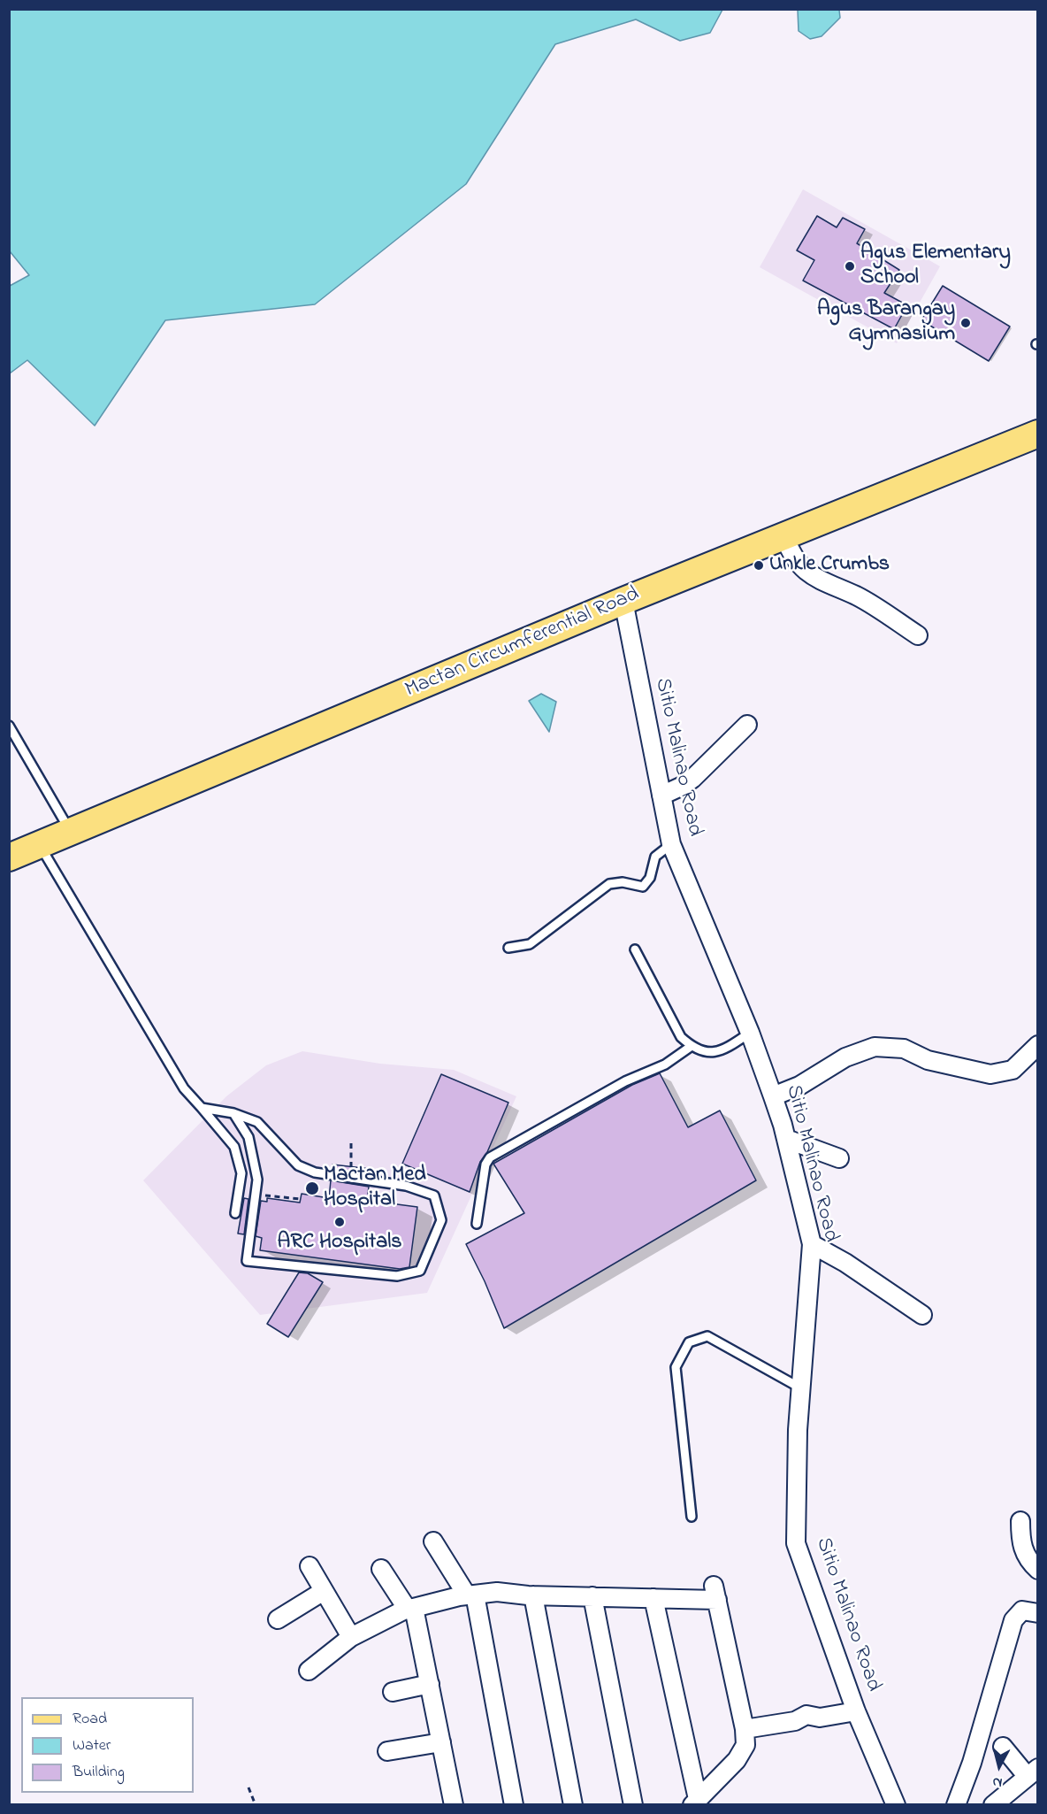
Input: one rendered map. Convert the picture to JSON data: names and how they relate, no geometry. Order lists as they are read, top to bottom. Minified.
{"streets":{"main road":["Mactan Circumferential Road"],"street":["Sitio Malinao Road"]},"crossings":[["Mactan Circumferential Road","Sitio Malinao Road"]],"places":["Agus Elementary School","Agus Barangay Gymnasium","Unkle Crumbs","Mactan Med Hospital","ARC Hospitals"],"legend":["Road","Water","Building"],"north":"bottom"}
